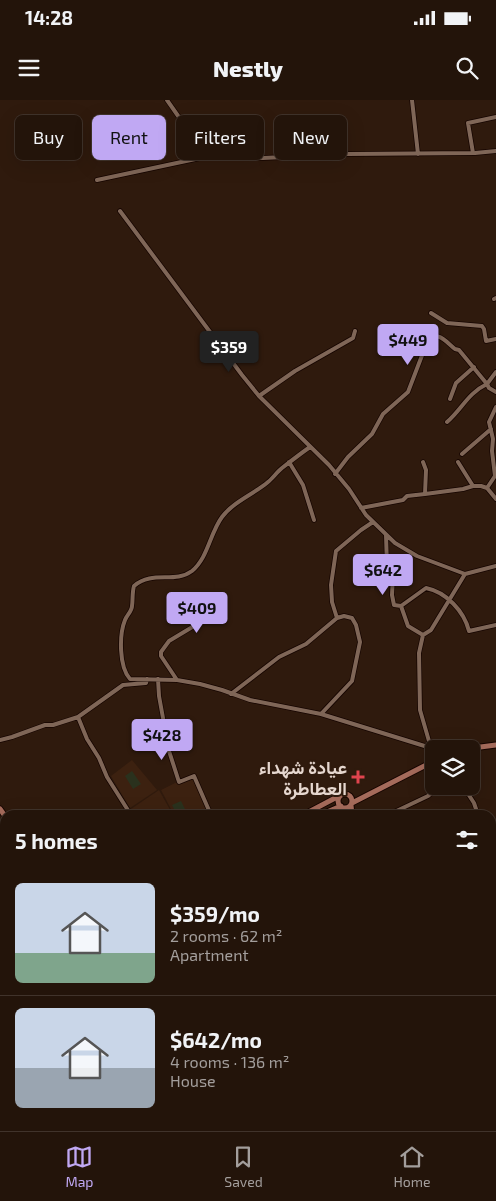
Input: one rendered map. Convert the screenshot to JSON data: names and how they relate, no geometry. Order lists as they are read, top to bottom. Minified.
{"places":{"health":["عيادة شهداء العطاطرة"]},"page":{"status":"14:28","header":"Nestly","chip":["Buy","Rent","Filters","New"],"price":["$449","$359","$642","$409","$428"],"heading":"5 homes","list":[{"name":"$359/mo","note":"2 rooms · 62 m² · Apartment"},{"name":"$642/mo","note":"4 rooms · 136 m² · House"}],"tabs":["Map","Saved","Home"]}}
